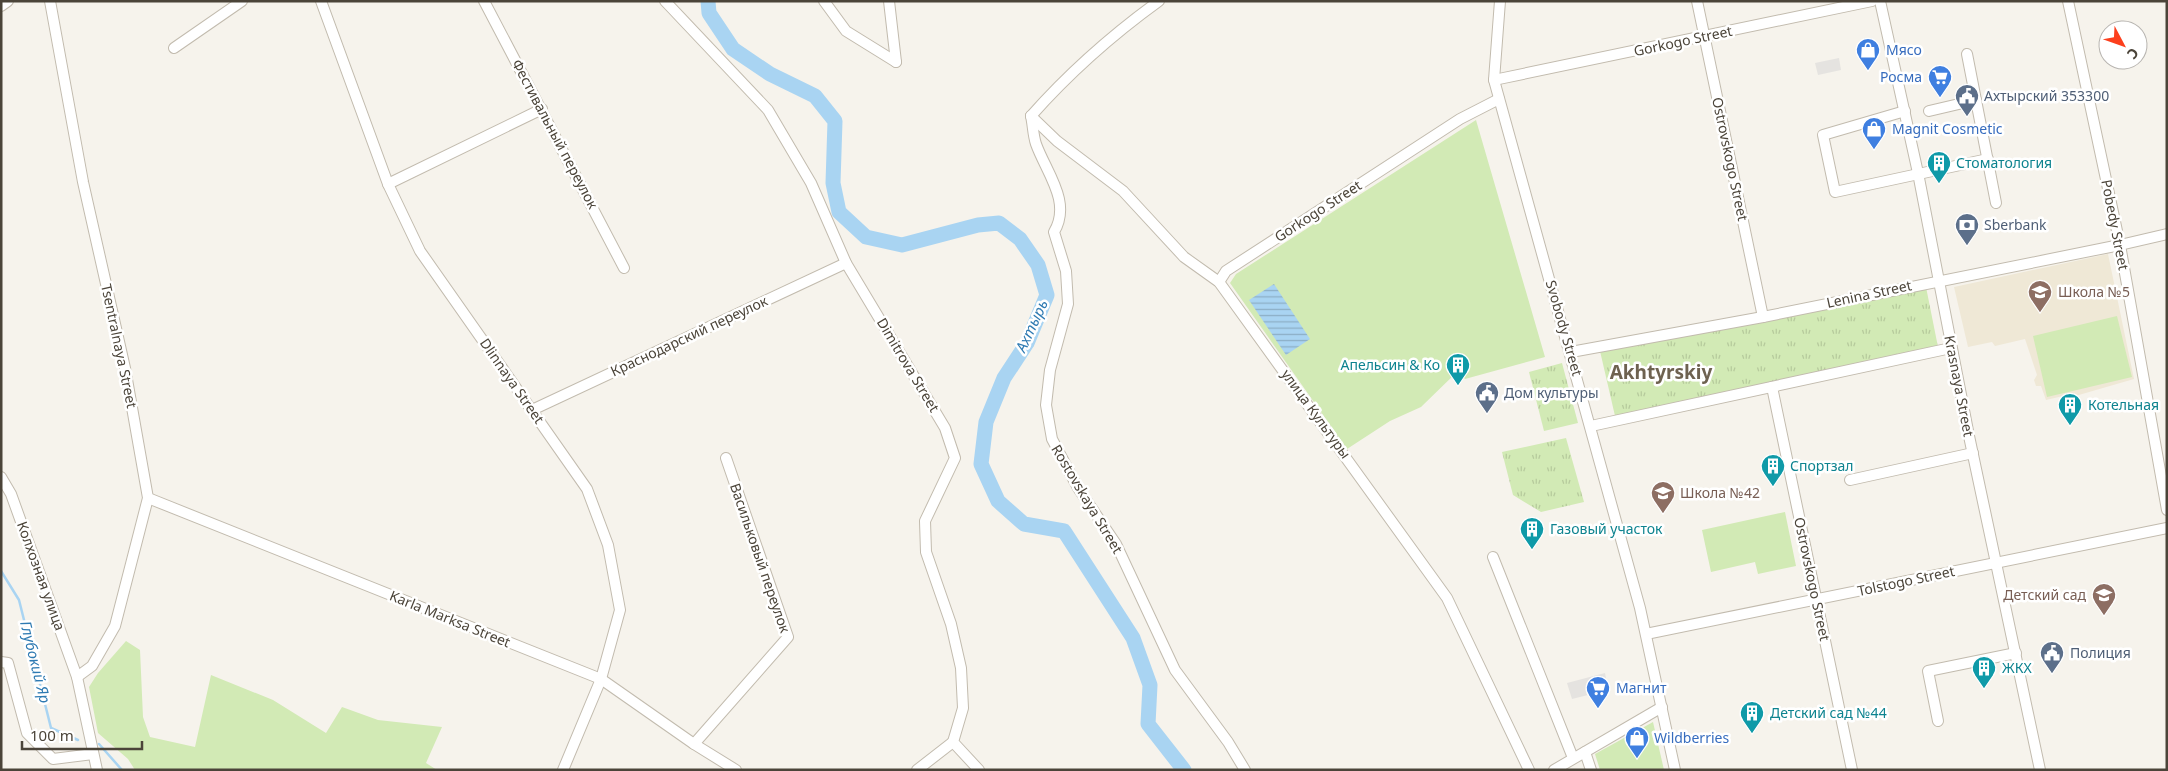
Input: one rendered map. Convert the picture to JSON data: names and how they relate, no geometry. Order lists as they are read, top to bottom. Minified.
{"streets":{"street":["Gorkogo Street","Фестивальный переулок","Ostrovskogo Street","Pobedy Street","Lenina Street","Svobody Street","Краснодарский переулок","Tsentralnaya Street","Dimitrova Street","Dlinnaya Street","Krasnaya Street","улица Культуры","Rostovskaya Street","Васильковый переулок","Колхозная улица","Tolstogo Street","Karla Marksa Street"]},"crossings":[["Gorkogo Street","Ostrovskogo Street"],["Gorkogo Street","Svobody Street"],["Gorkogo Street","улица Культуры"],["Ostrovskogo Street","Lenina Street"],["Ostrovskogo Street","Tolstogo Street"],["Pobedy Street","Lenina Street"],["Lenina Street","Svobody Street"],["Lenina Street","Krasnaya Street"],["Svobody Street","Tolstogo Street"],["Краснодарский переулок","Dimitrova Street"],["Краснодарский переулок","Dlinnaya Street"],["Tsentralnaya Street","Колхозная улица"],["Tsentralnaya Street","Karla Marksa Street"],["Dlinnaya Street","Karla Marksa Street"],["Krasnaya Street","Tolstogo Street"],["улица Культуры","Rostovskaya Street"],["Васильковый переулок","Karla Marksa Street"]],"districts":["Akhtyrskiy"],"water":["Ахтырь","Глубокий Яр"],"places":{"shop":["Мясо","Magnit Cosmetic","Wildberries"],"supermarket":["Росма","Магнит"],"public building":["Ахтырский 353300","Дом культуры","Полиция"],"building":["Стоматология","Апельсин & Ко","Котельная","Спортзал","Газовый участок","ЖКХ","Детский сад №44"],"bank":["Sberbank"],"school or university":["Школа №5","Школа №42","Детский сад"]},"scale_bar":"100 m","north":"bottom right"}
